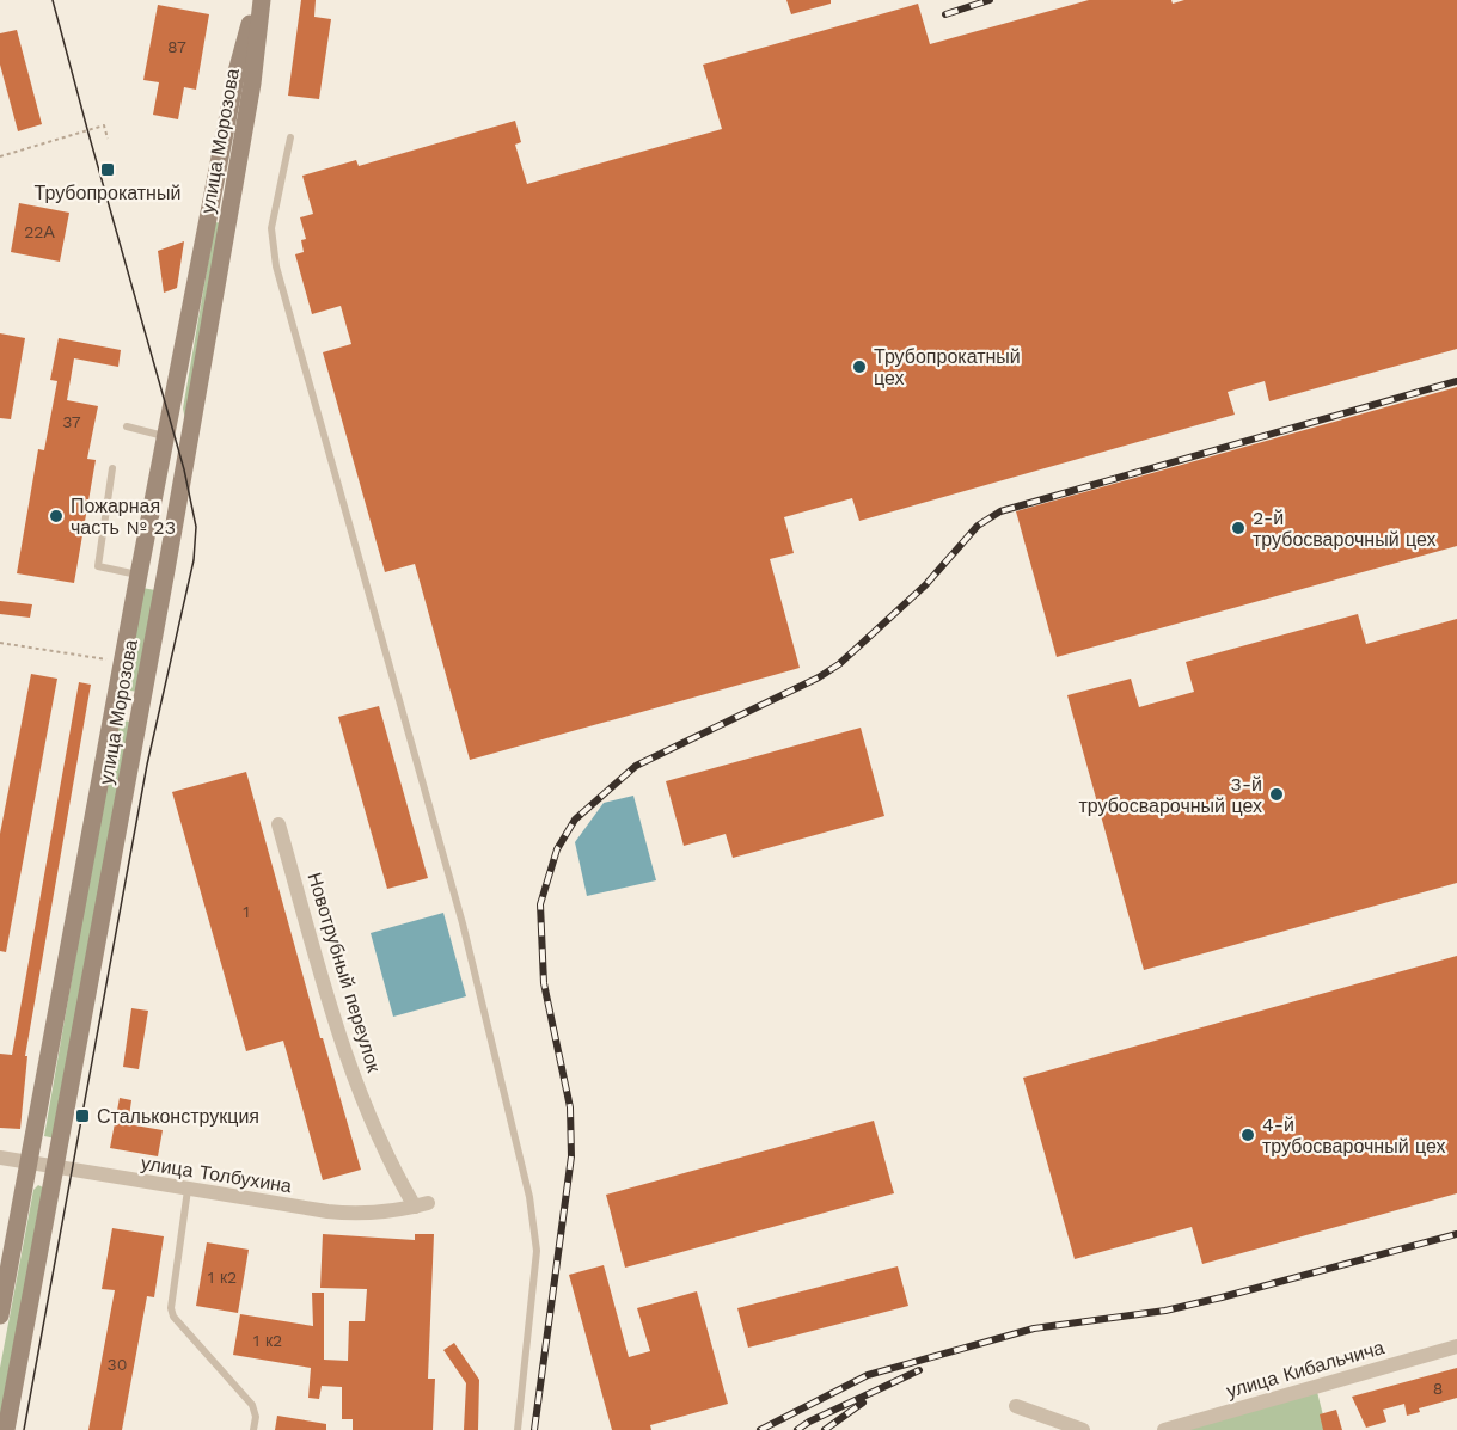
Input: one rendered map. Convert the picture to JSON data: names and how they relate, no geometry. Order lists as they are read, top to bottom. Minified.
{"streets":{"main road":["улица Морозова"],"street":["Новотрубный переулок","улица Толбухина","улица Кибальчича"]},"crossings":[["улица Морозова","улица Толбухина"],["Новотрубный переулок","улица Толбухина"]],"places":{"transit":["Трубопрокатный","Стальконструкция"],"other":["Трубопрокатный цех","Пожарная часть № 23","2-й трубосварочный цех","3-й трубосварочный цех","4-й трубосварочный цех"]},"house_numbers":["87","22А","37","1","1 к2","1 к2","30","8"]}
